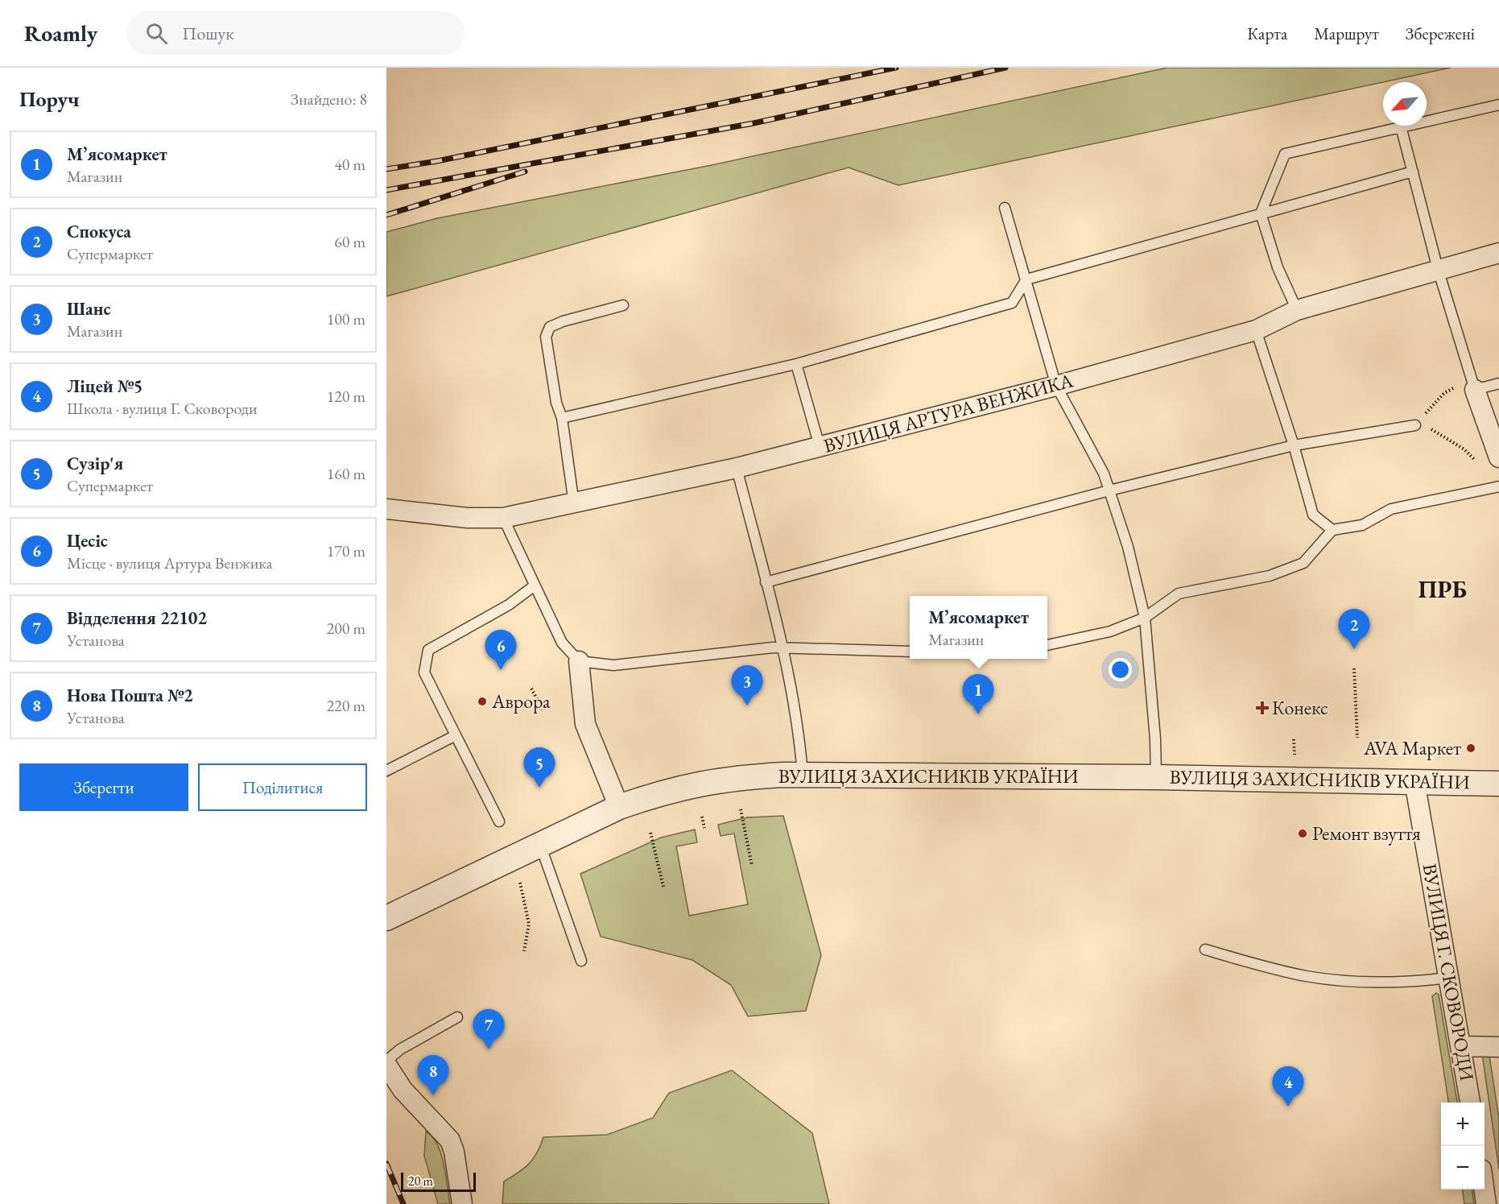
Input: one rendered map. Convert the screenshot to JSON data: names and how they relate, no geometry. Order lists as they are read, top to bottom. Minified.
{"streets":{"street":["ВУЛИЦЯ АРТУРА ВЕНЖИКА","ВУЛИЦЯ ЗАХИСНИКІВ УКРАЇНИ","ВУЛИЦЯ Г. СКОВОРОДИ"]},"crossings":[["ВУЛИЦЯ ЗАХИСНИКІВ УКРАЇНИ","ВУЛИЦЯ Г. СКОВОРОДИ"]],"districts":["ПРБ"],"places":{"other":["Аврора","AVA Маркет","Ремонт взуття"],"health":["Конекс"]},"scale_bar":"20 m","north":"bottom left","page":{"header":"Roamly","search":"Пошук","nav":["Карта","Маршрут","Збережені"],"heading":["Поруч","Знайдено: 8"],"list":[{"mark":"1","name":"Мʼясомаркет","note":"Магазин","value":"40 m"},{"mark":"2","name":"Спокуса","note":"Супермаркет","value":"60 m"},{"mark":"3","name":"Шанс","note":"Магазин","value":"100 m"},{"mark":"4","name":"Ліцей №5","note":"Школа · вулиця Г. Сковороди","value":"120 m"},{"mark":"5","name":"Сузір'я","note":"Супермаркет","value":"160 m"},{"mark":"6","name":"Цесіс","note":"Місце · вулиця Артура Венжика","value":"170 m"},{"mark":"7","name":"Відделення 22102","note":"Установа","value":"200 m"},{"mark":"8","name":"Нова Пошта №2","note":"Установа","value":"220 m"}],"popup":["Мʼясомаркет","Магазин"],"pins":["2","6","3","1","5","7","8","4"],"buttons":["Зберегти","Поділитися"],"map_buttons":["+","−"],"scale":"20 m"}}
